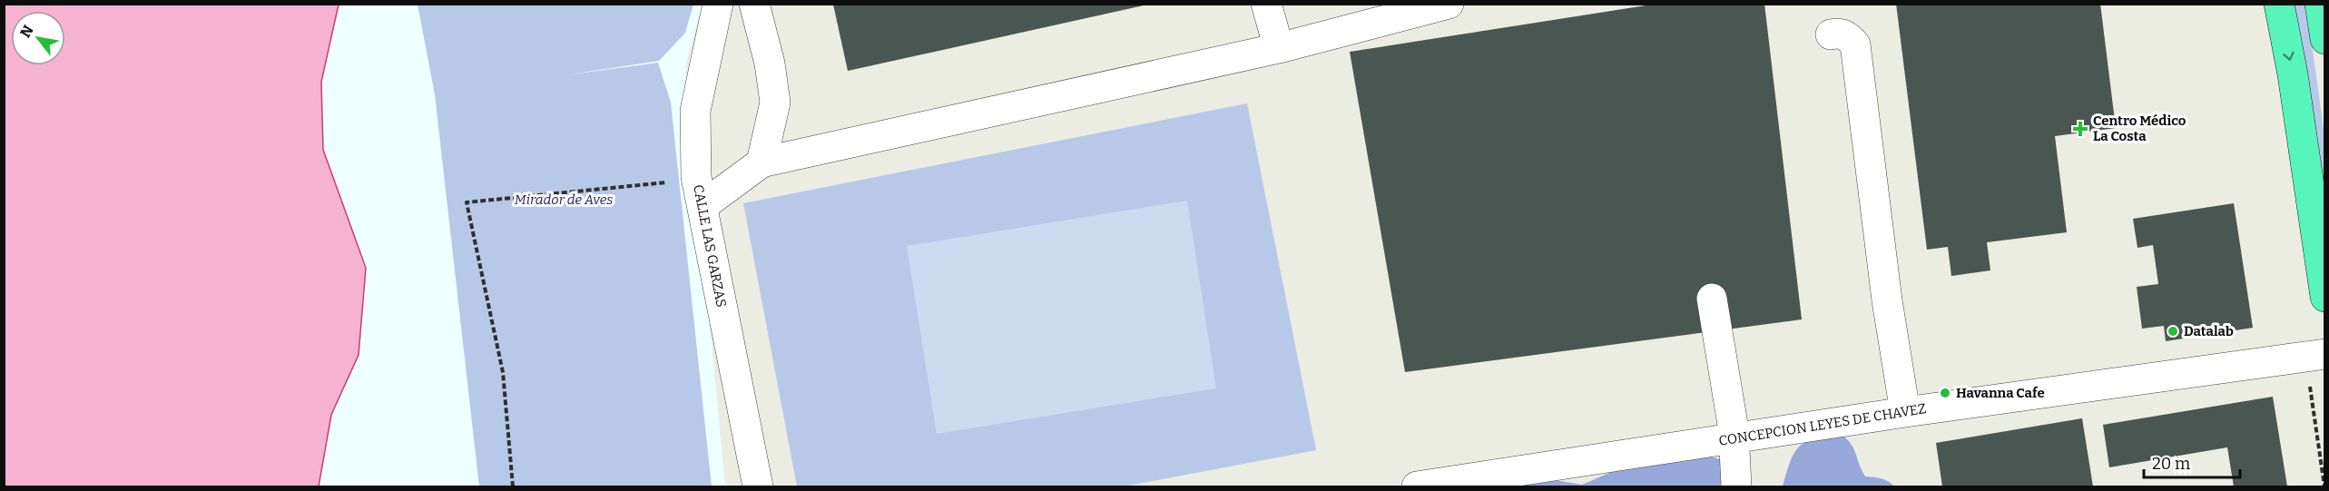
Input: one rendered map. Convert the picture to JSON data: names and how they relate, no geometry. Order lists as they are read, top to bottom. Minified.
{"streets":{"lane":["CALLE LAS GARZAS","CONCEPCION LEYES DE CHAVEZ"]},"parks":["Mirador de Aves"],"places":{"health":["Centro Médico La Costa"],"other":["Datalab","Havanna Cafe"]},"scale_bar":"20 m","north":"top left"}
